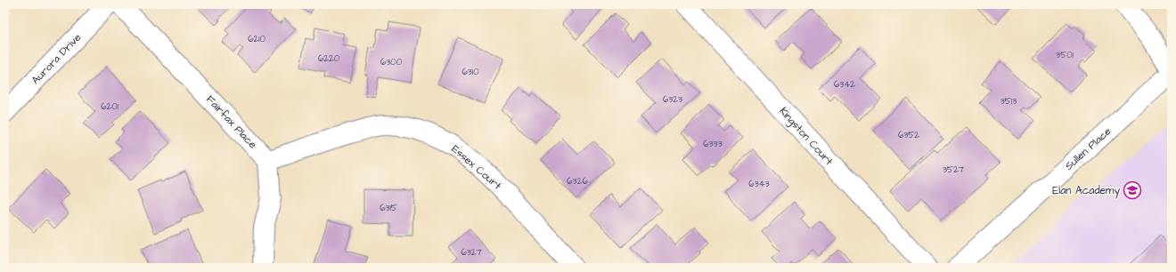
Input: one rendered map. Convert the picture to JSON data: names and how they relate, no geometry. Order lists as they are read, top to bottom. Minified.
{"streets":{"street":["Aurora Drive","Fairfax Place","Kingston Court","Sullen Place","Essex Court"]},"crossings":[["Fairfax Place","Essex Court"]],"places":{"school or university":["Elan Academy"]},"house_numbers":["6210","3501","6220","6300","6310","6342","6323","3513","6201","6352","6333","3527","6326","6343","6315","6327"]}
